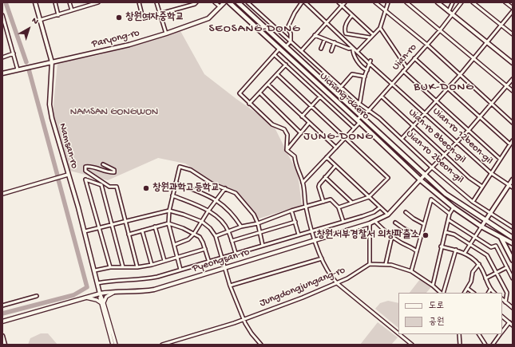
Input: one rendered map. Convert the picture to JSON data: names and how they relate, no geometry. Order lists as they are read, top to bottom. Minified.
{"streets":{"main road":["Paryong-ro","Uichang-daero","Namsan-ro","Pyeongsan-ro"],"street":["Uian-ro","Uian-ro 8beon-gil","Uian-ro 12beon-gil","Uian-ro 2beon-gil","Jungdongjungang-ro"]},"crossings":[["Paryong-ro","Namsan-ro"],["Uian-ro","Uichang-daero"],["Uian-ro","Uian-ro 8beon-gil"],["Uian-ro","Uian-ro 12beon-gil"],["Uian-ro","Uian-ro 2beon-gil"],["Uichang-daero","Pyeongsan-ro"],["Namsan-ro","Pyeongsan-ro"]],"districts":["SEOSANG-DONG","BUK-DONG","JUNG-DONG"],"parks":["NAMSAN GONGWON"],"places":["창원여자중학교","창원과학고등학교","창원서부경찰서 의창파출소"],"legend":["도로","공원"],"north":"top right"}
